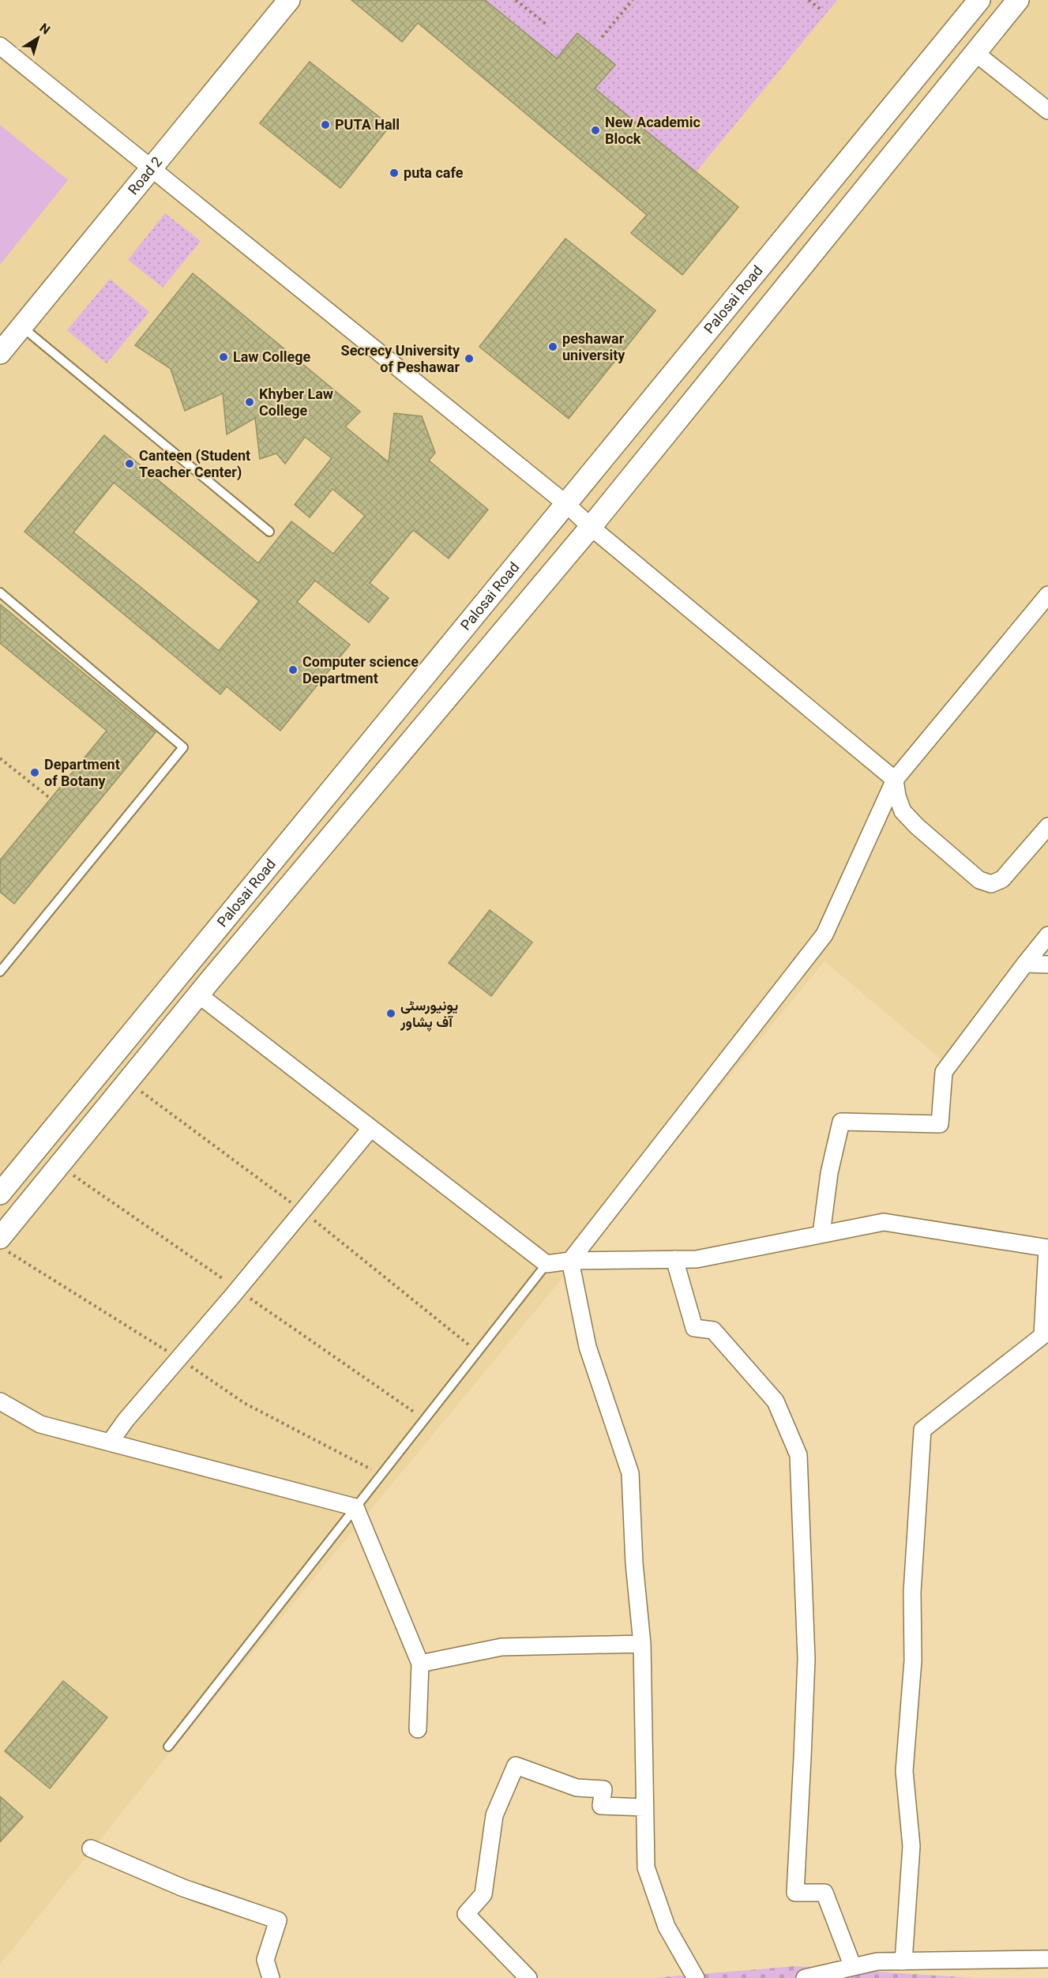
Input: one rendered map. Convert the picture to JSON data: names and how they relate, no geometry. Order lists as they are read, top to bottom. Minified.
{"streets":{"street":["Road 2","Palosai Road"]},"places":["PUTA Hall","New Academic Block","puta cafe","peshawar university","Law College","Secrecy University of Peshawar","Khyber Law College","Canteen (Student Teacher Center)","Computer science Department","Department of Botany","یونیورسٹی آف پشاور"],"north":"top right"}
